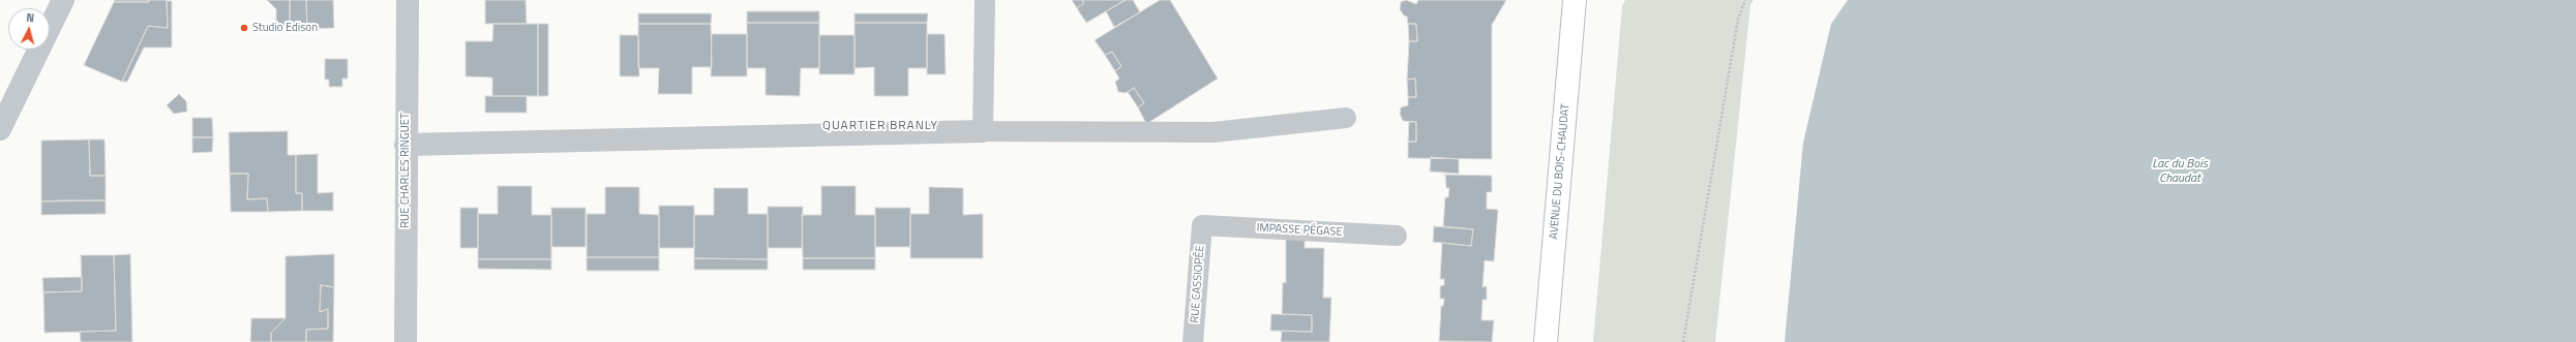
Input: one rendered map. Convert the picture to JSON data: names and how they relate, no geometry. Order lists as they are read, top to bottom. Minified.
{"streets":{"street":["RUE CHARLES RINGUET","AVENUE DU BOIS-CHAUDAT"],"lane":["IMPASSE PÉGASE","RUE CASSIOPÉE"]},"crossings":[["IMPASSE PÉGASE","RUE CASSIOPÉE"]],"districts":["QUARTIER BRANLY"],"water":["Lac du Bois Chaudat"],"places":["Studio Edison"],"north":"top"}
